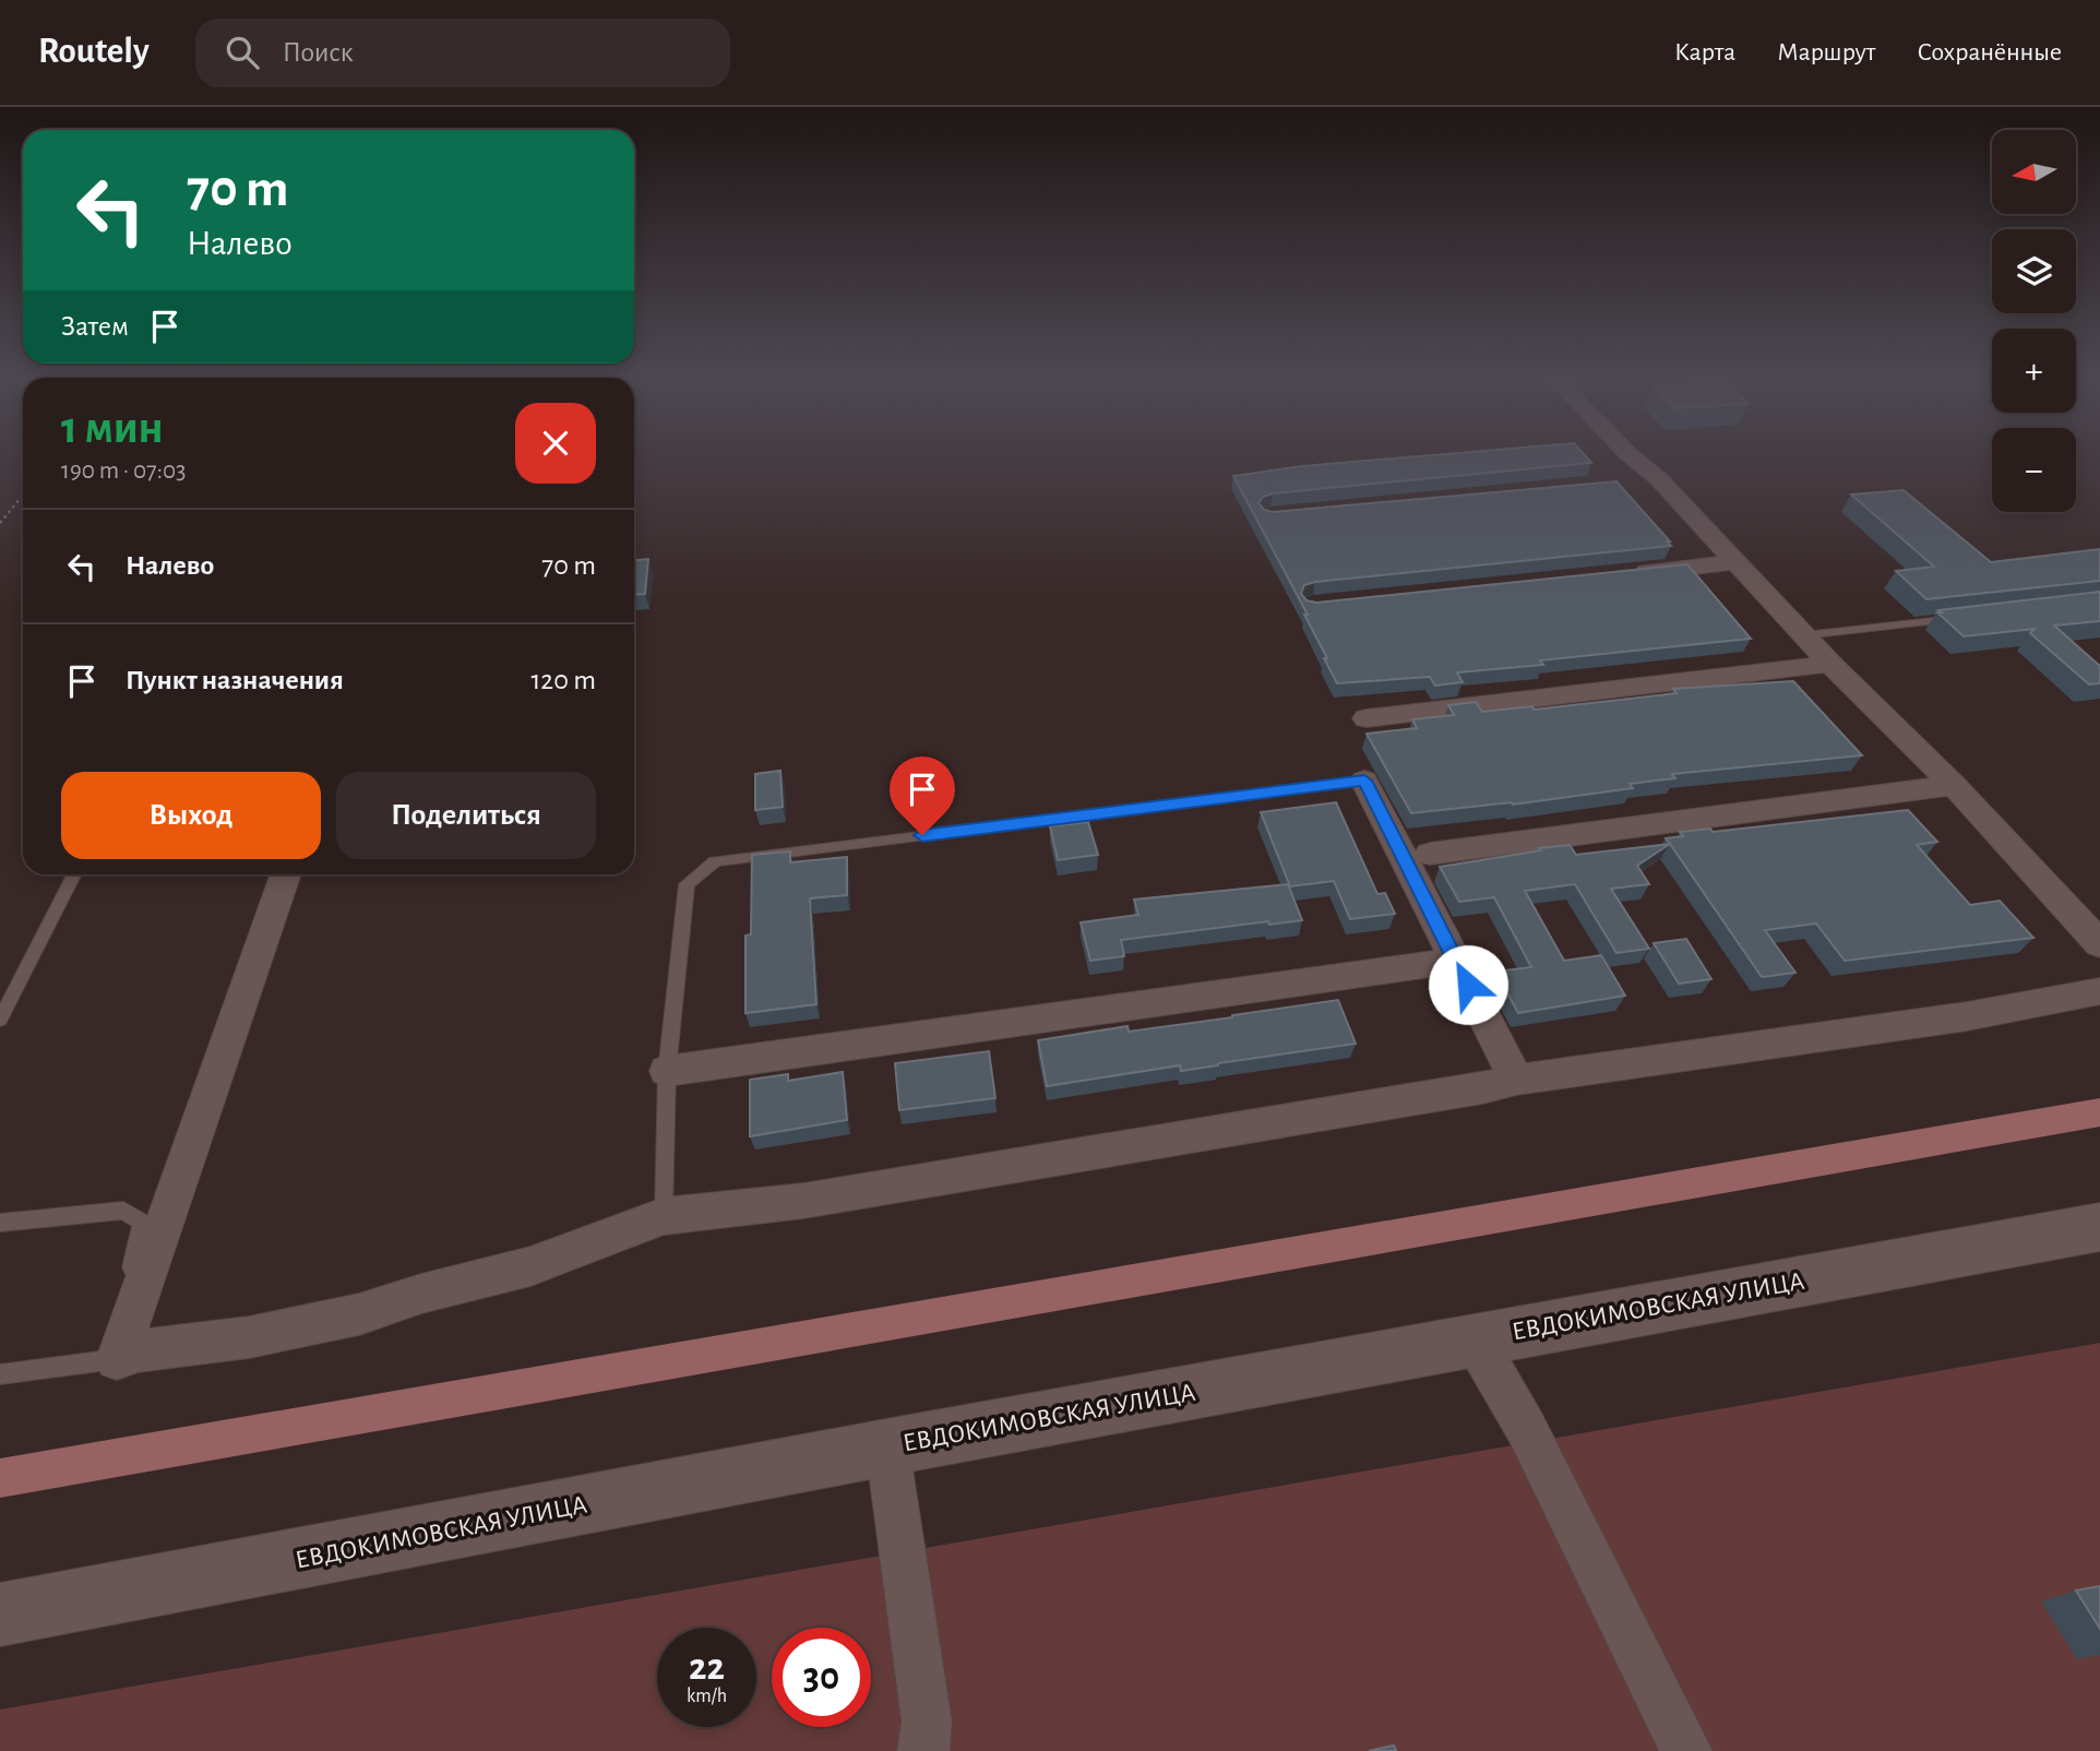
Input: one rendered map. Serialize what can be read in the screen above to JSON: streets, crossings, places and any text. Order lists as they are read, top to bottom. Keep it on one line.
{"streets":{"main road":["ЕВДОКИМОВСКАЯ УЛИЦА"]},"north":"left","page":{"header":"Routely","search":"Поиск","nav":["Карта","Маршрут","Сохранённые"],"map_buttons":["+","−"],"turn":["70 m","Налево"],"then":"Затем","heading":["1 мин","190 m · 07:03"],"list":[{"name":"Налево","value":"70 m"},{"name":"Пункт назначения","value":"120 m"}],"buttons":["Выход","Поделиться"],"speed":"22 km/h","limit":"30"}}
